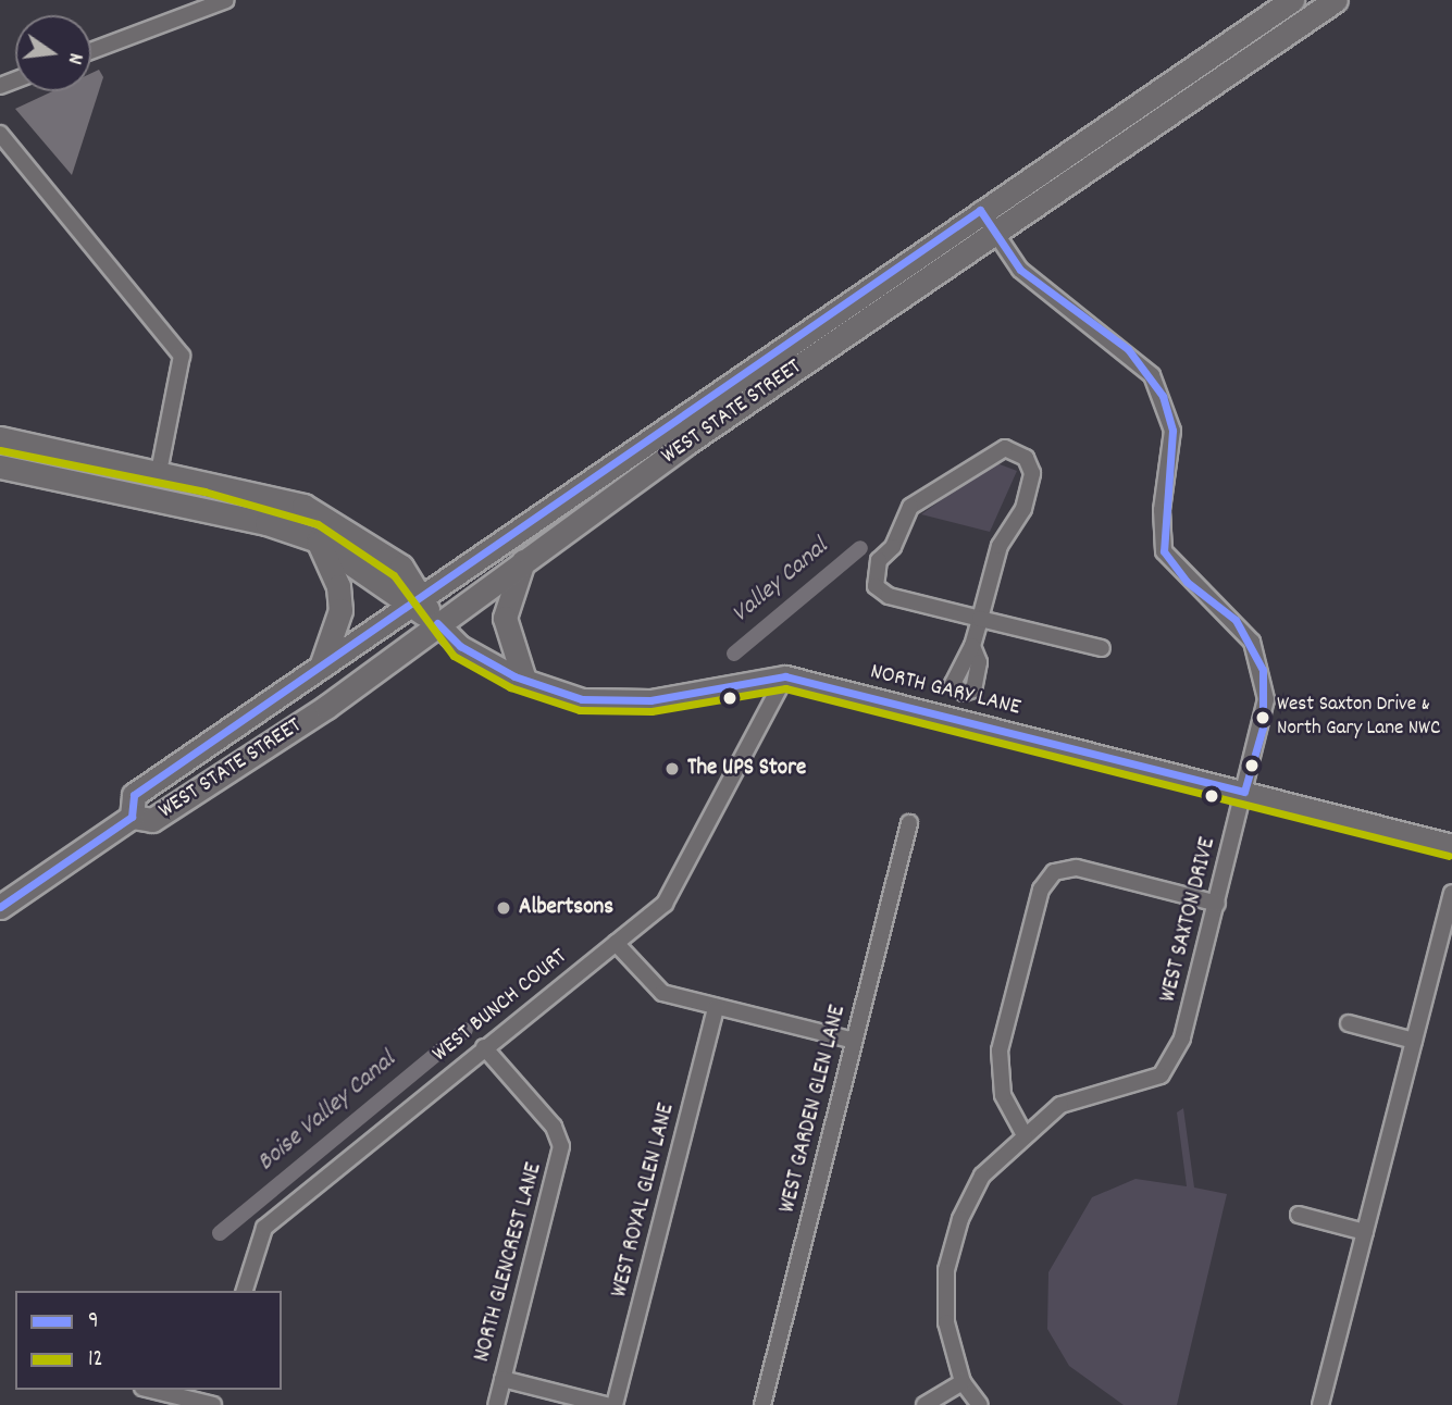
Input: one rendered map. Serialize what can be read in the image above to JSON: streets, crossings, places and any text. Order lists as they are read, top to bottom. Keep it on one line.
{"streets":{"main road":["WEST STATE STREET"],"street":["NORTH GARY LANE","WEST SAXTON DRIVE","WEST BUNCH COURT","WEST GARDEN GLEN LANE","WEST ROYAL GLEN LANE","NORTH GLENCREST LANE"]},"crossings":[["WEST STATE STREET","NORTH GARY LANE"],["WEST STATE STREET","WEST SAXTON DRIVE"],["NORTH GARY LANE","WEST SAXTON DRIVE"],["NORTH GARY LANE","WEST BUNCH COURT"],["WEST BUNCH COURT","NORTH GLENCREST LANE"]],"water":["Valley Canal","Boise Valley Canal"],"places":["West Saxton Drive & North Gary Lane NWC","The UPS Store","Albertsons"],"lines":["transit line 9","transit line 12"],"legend":["9","12"],"north":"right"}
